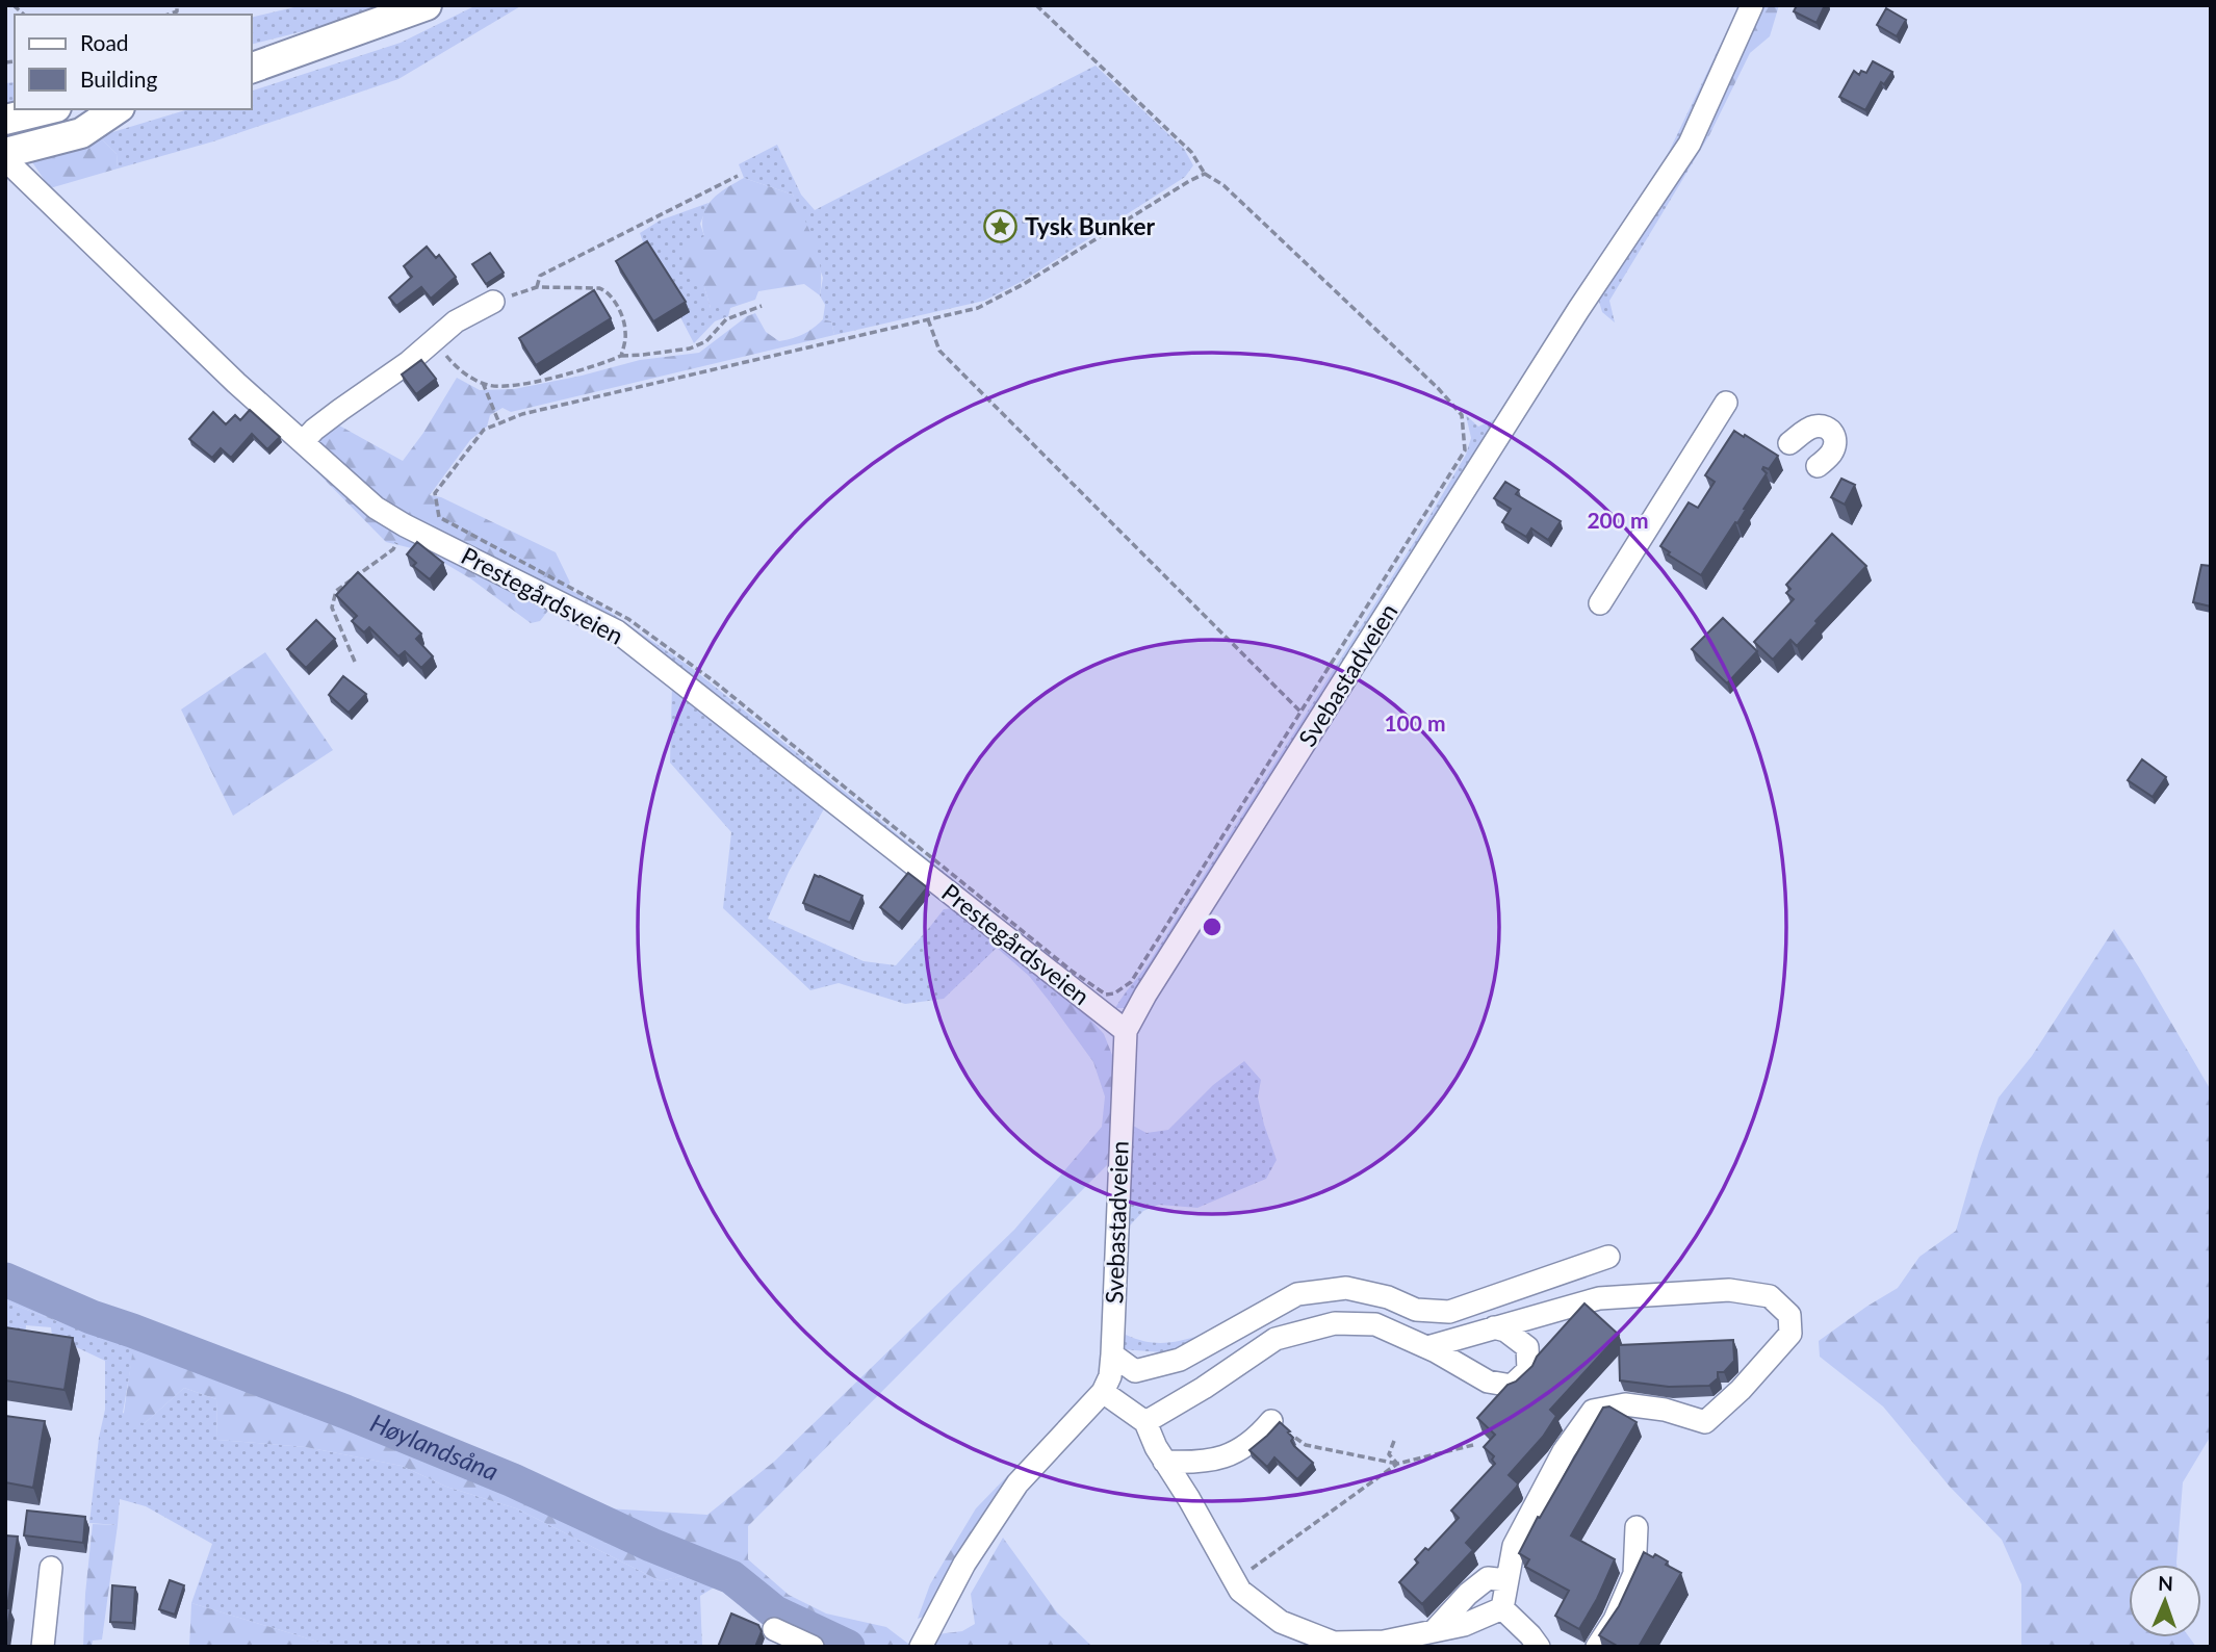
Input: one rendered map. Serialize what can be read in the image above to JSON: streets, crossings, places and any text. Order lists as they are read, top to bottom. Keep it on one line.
{"streets":{"street":["Prestegårdsveien","Svebastadveien"]},"crossings":[["Prestegårdsveien","Svebastadveien"]],"water":["Høylandsåna"],"places":{"place":["Tysk Bunker"]},"legend":["Road","Building"],"north":"top","rings":["200 m","100 m"]}
